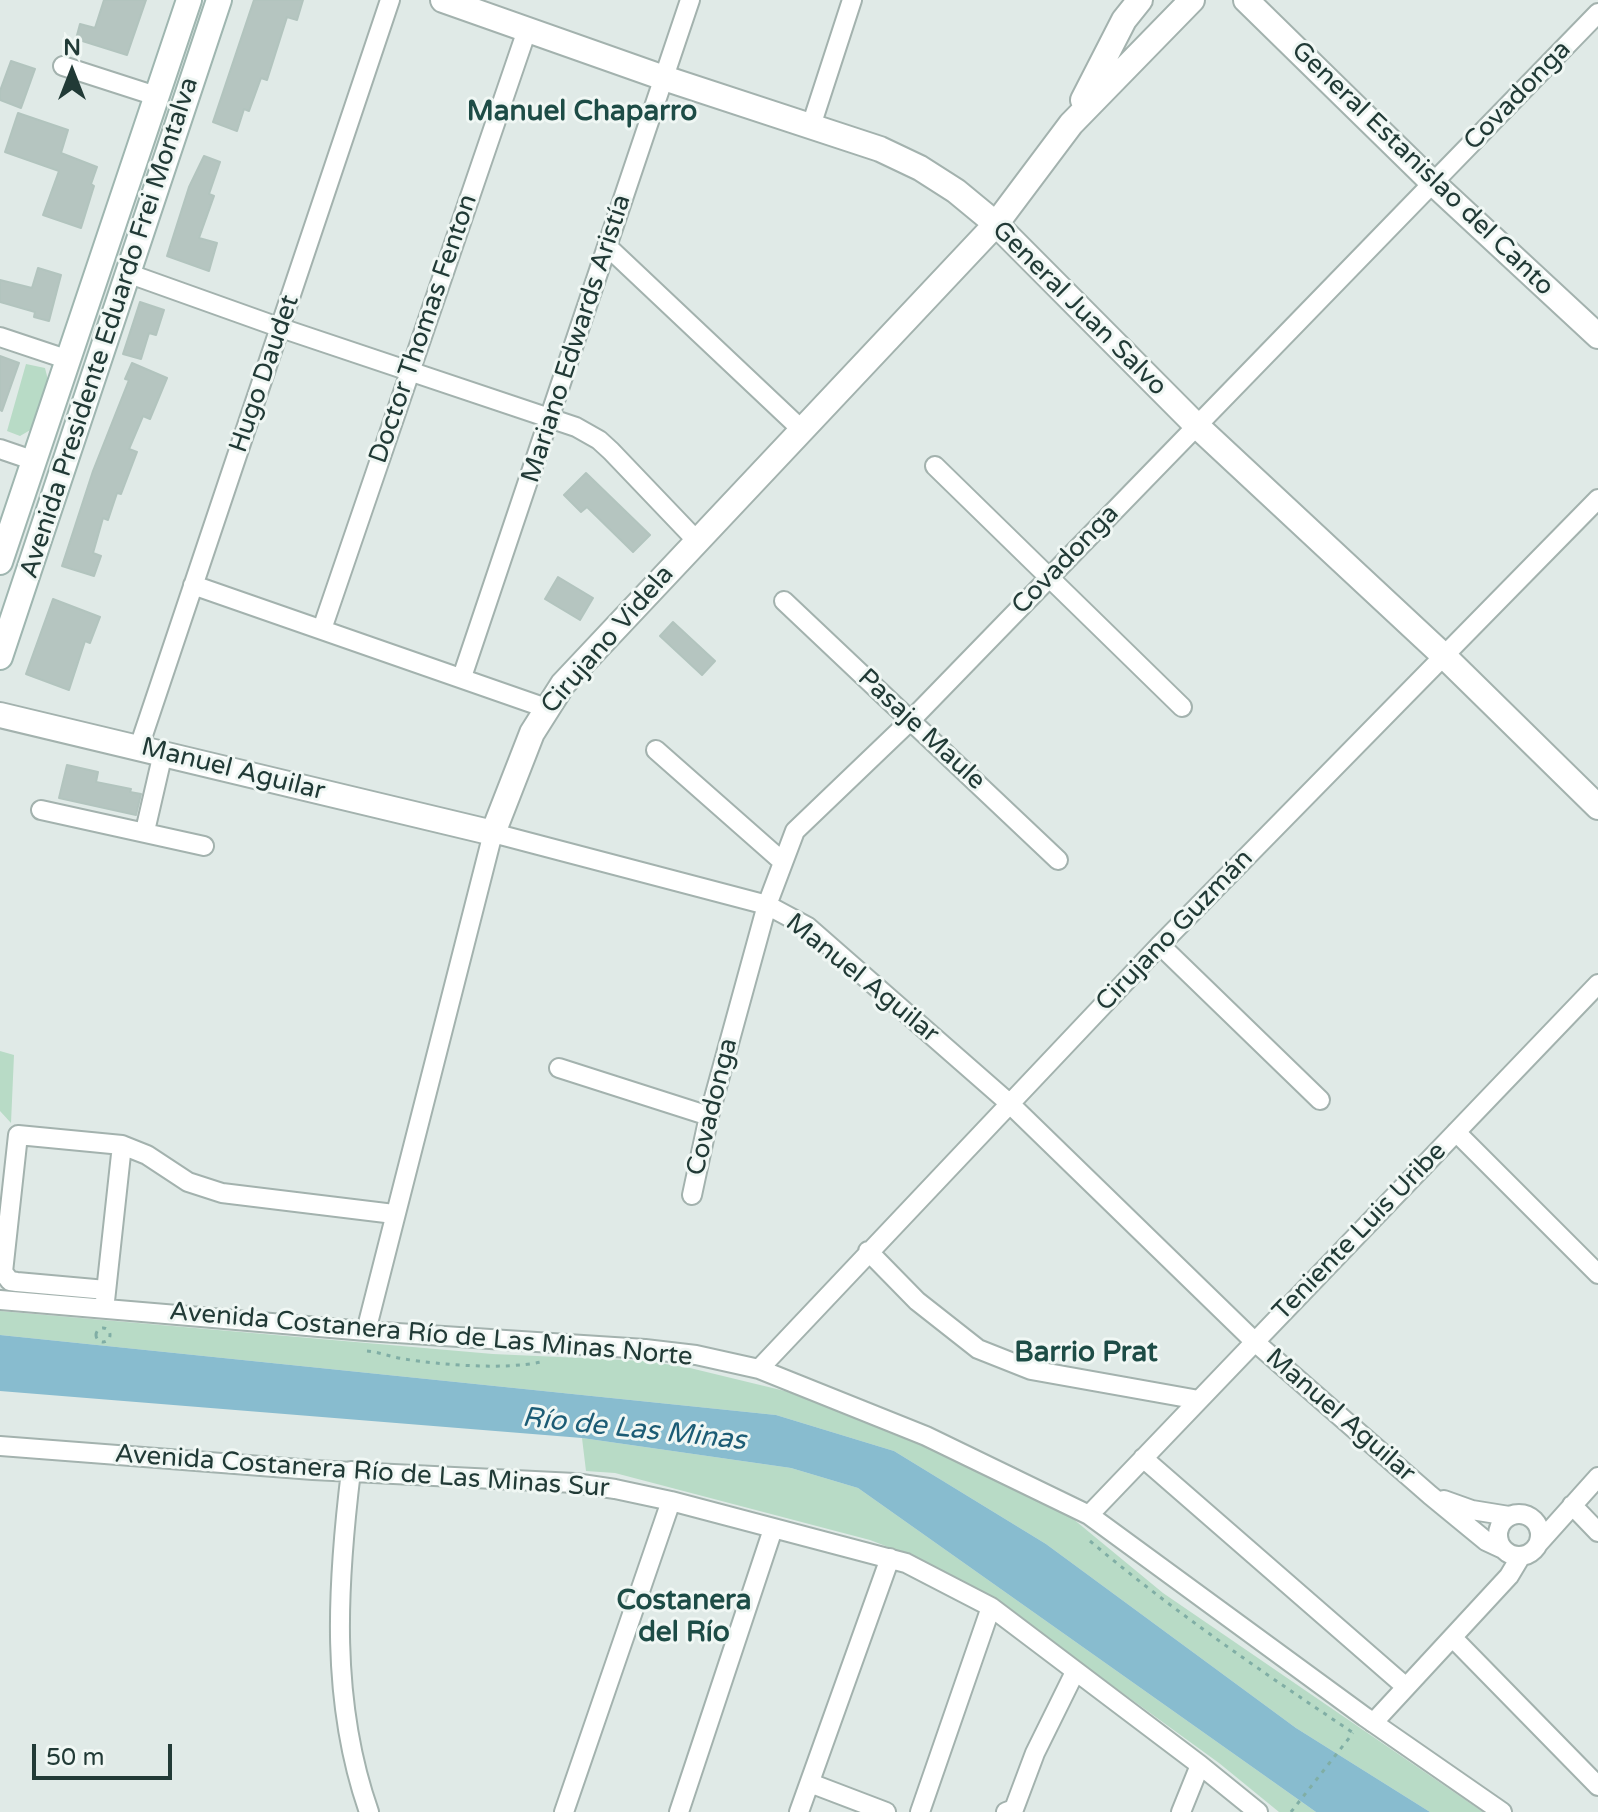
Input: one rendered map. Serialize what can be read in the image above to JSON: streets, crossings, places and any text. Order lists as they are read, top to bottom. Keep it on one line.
{"streets":{"street":["Covadonga","General Estanislao del Canto","General Juan Salvo","Avenida Presidente Eduardo Frei Montalva","Doctor Thomas Fenton","Mariano Edwards Aristía","Hugo Daudet","Cirujano Videla","Pasaje Maule","Manuel Aguilar","Cirujano Guzmán","Teniente Luis Uribe","Avenida Costanera Río de Las Minas Norte","Avenida Costanera Río de Las Minas Sur"]},"crossings":[["Covadonga","General Estanislao del Canto"],["Covadonga","General Juan Salvo"],["Covadonga","Pasaje Maule"],["Covadonga","Manuel Aguilar"],["General Juan Salvo","Doctor Thomas Fenton"],["General Juan Salvo","Mariano Edwards Aristía"],["General Juan Salvo","Cirujano Videla"],["General Juan Salvo","Cirujano Guzmán"],["Hugo Daudet","Manuel Aguilar"],["Cirujano Videla","Manuel Aguilar"],["Cirujano Videla","Avenida Costanera Río de Las Minas Norte"],["Manuel Aguilar","Cirujano Guzmán"],["Manuel Aguilar","Teniente Luis Uribe"],["Cirujano Guzmán","Avenida Costanera Río de Las Minas Norte"],["Teniente Luis Uribe","Avenida Costanera Río de Las Minas Norte"]],"districts":["Manuel Chaparro","Barrio Prat","Costanera del Río"],"water":["Río de Las Minas"],"scale_bar":"50 m","north":"top"}
